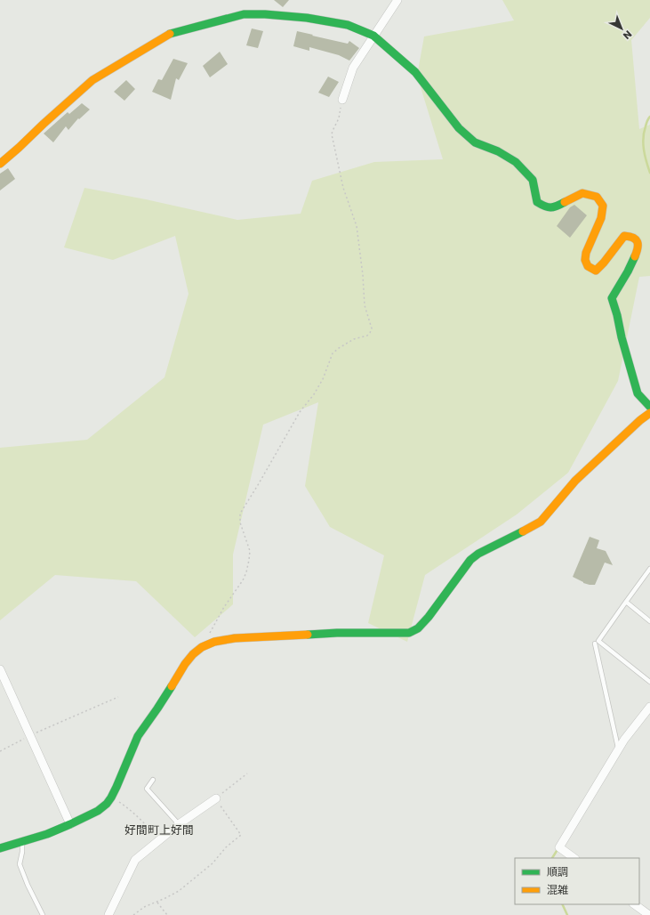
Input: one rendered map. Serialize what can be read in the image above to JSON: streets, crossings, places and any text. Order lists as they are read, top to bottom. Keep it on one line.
{"districts":["好間町上好間"],"legend":["順調","混雑"],"north":"bottom right"}
